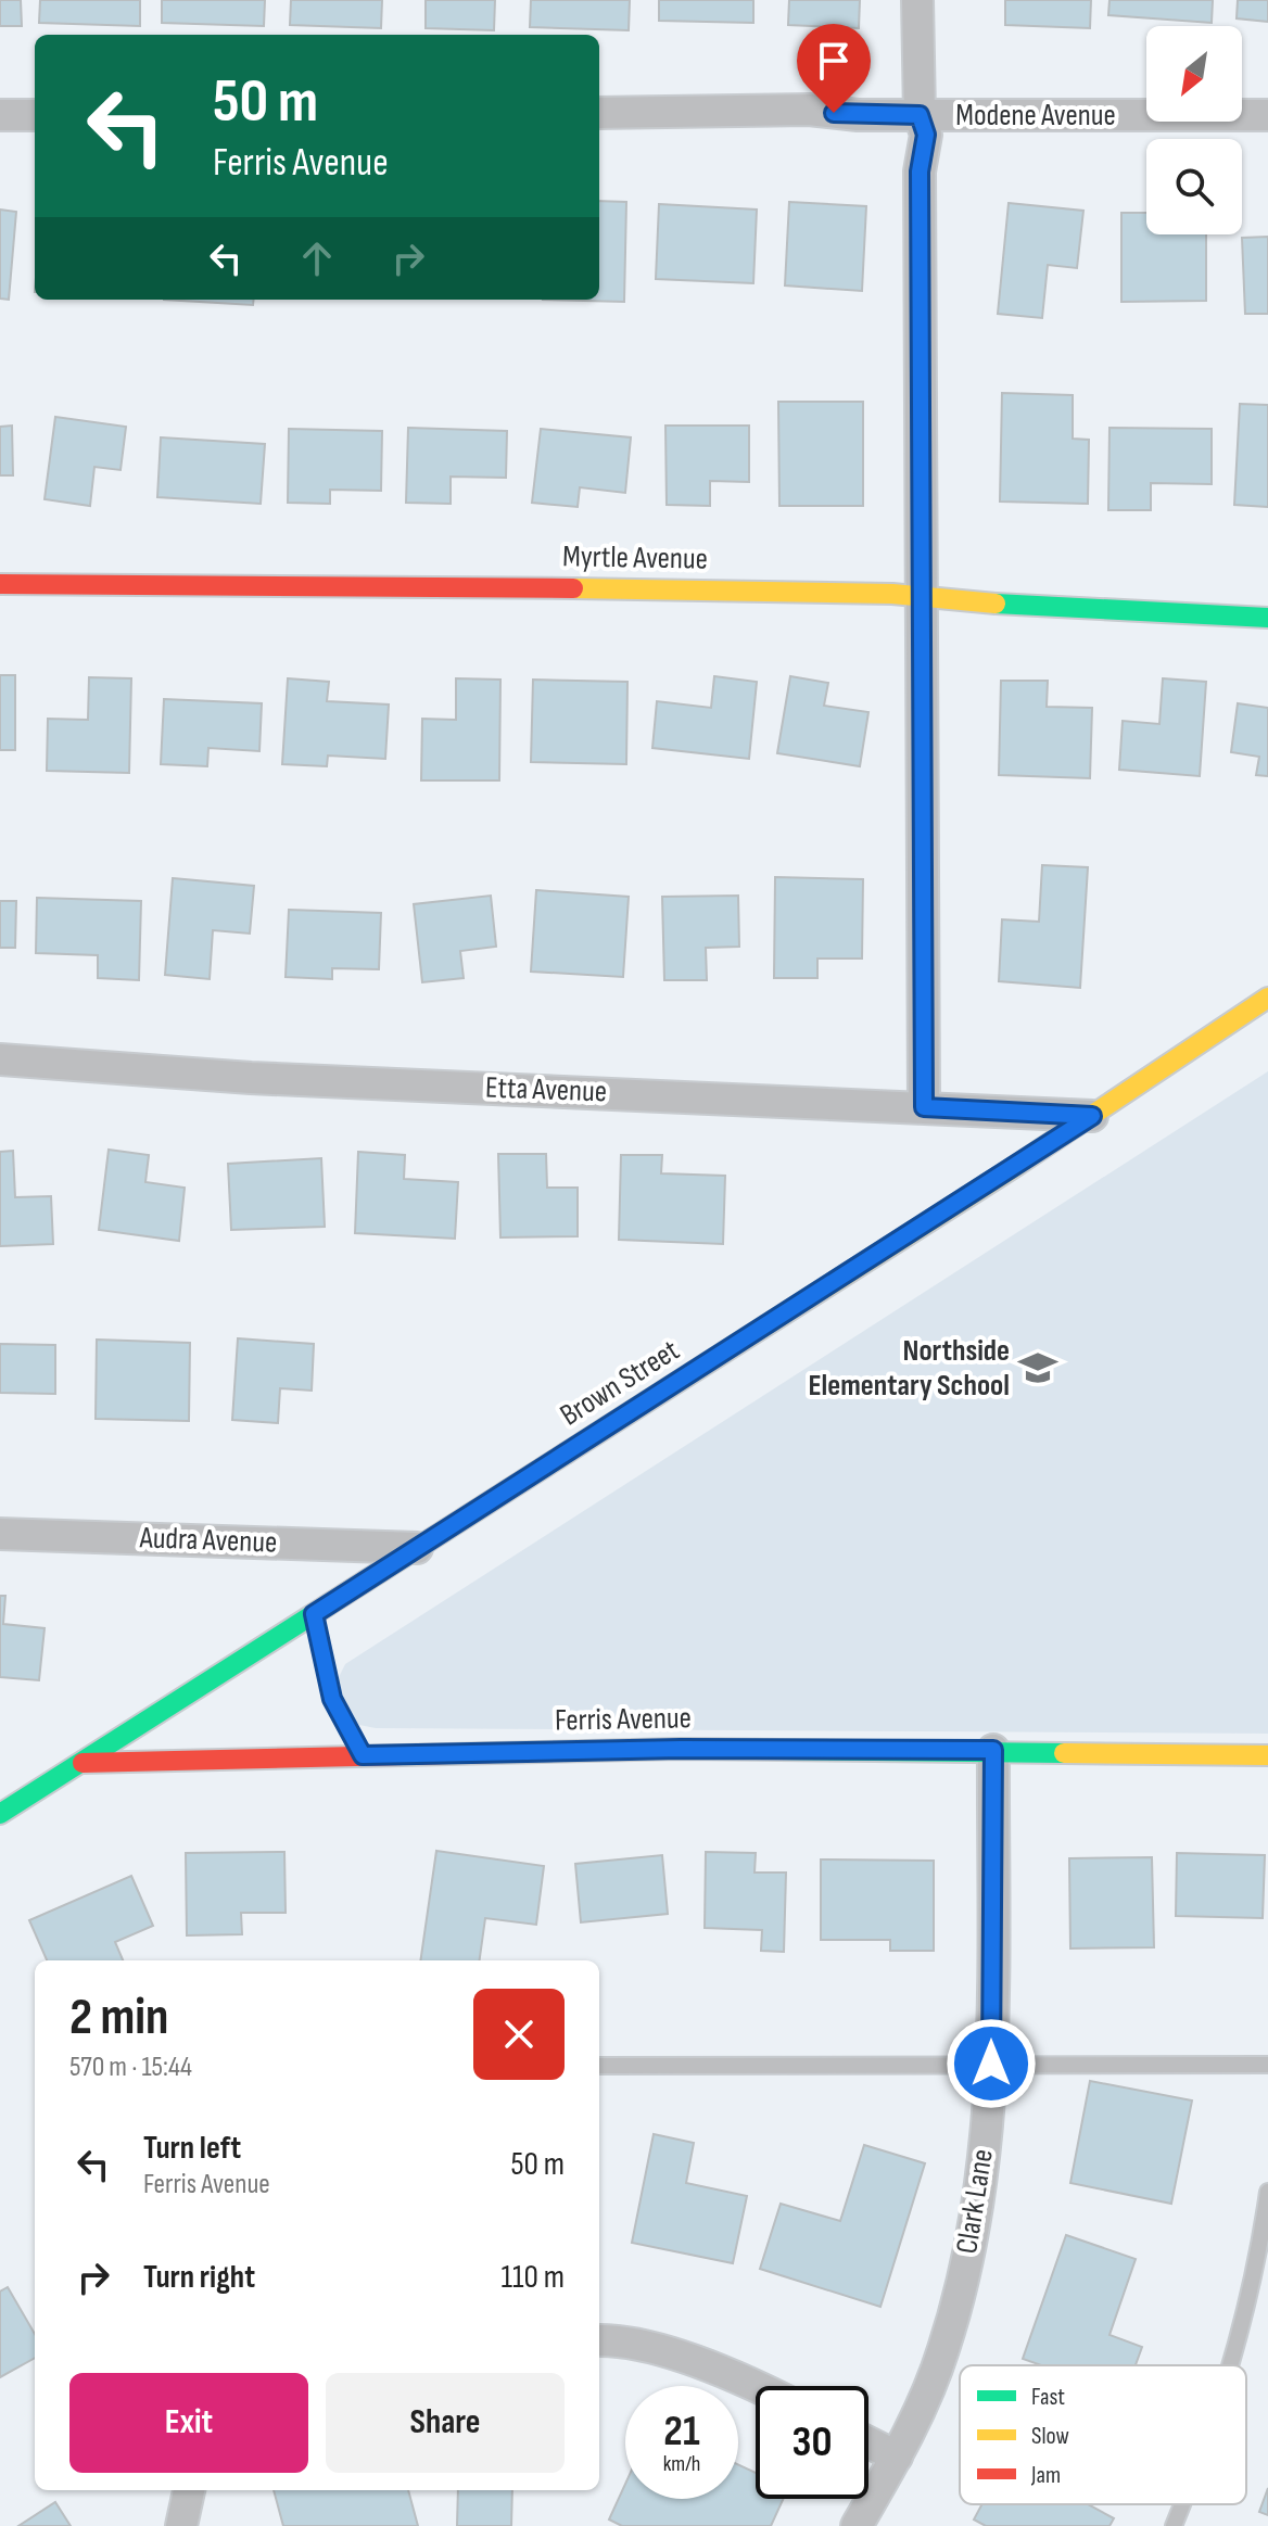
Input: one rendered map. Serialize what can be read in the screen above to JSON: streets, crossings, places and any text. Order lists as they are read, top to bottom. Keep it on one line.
{"streets":{"street":["Modene Avenue","Myrtle Avenue","Etta Avenue","Brown Street","Audra Avenue","Ferris Avenue","Clark Lane"]},"crossings":[["Etta Avenue","Brown Street"],["Brown Street","Audra Avenue"],["Brown Street","Ferris Avenue"],["Ferris Avenue","Clark Lane"]],"places":{"school or university":["Northside Elementary School"]},"legend":["Fast","Slow","Jam"],"north":"bottom left","page":{"turn":["50 m","Ferris Avenue"],"heading":["2 min","570 m · 15:44"],"list":[{"name":"Turn left","note":"Ferris Avenue","value":"50 m"},{"name":"Turn right","value":"110 m"}],"buttons":["Exit","Share"],"speed":"21 km/h","limit":"30"}}
